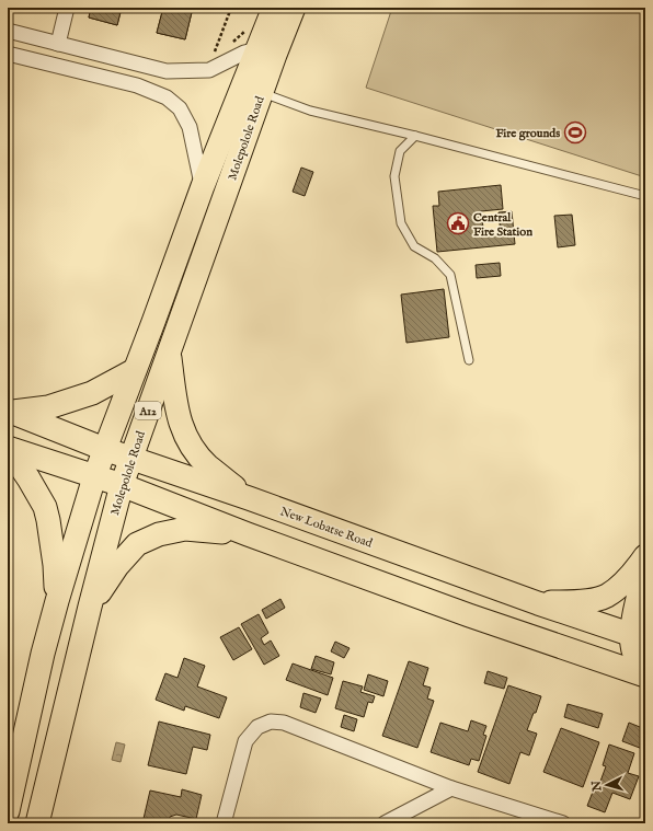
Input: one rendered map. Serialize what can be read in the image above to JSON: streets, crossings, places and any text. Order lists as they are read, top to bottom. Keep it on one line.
{"streets":{"main road":["Molepolole Road","A12","New Lobatse Road"]},"crossings":[["Molepolole Road","New Lobatse Road"]],"places":{"sports":["Fire grounds"],"public building":["Central Fire Station"]},"north":"left"}
